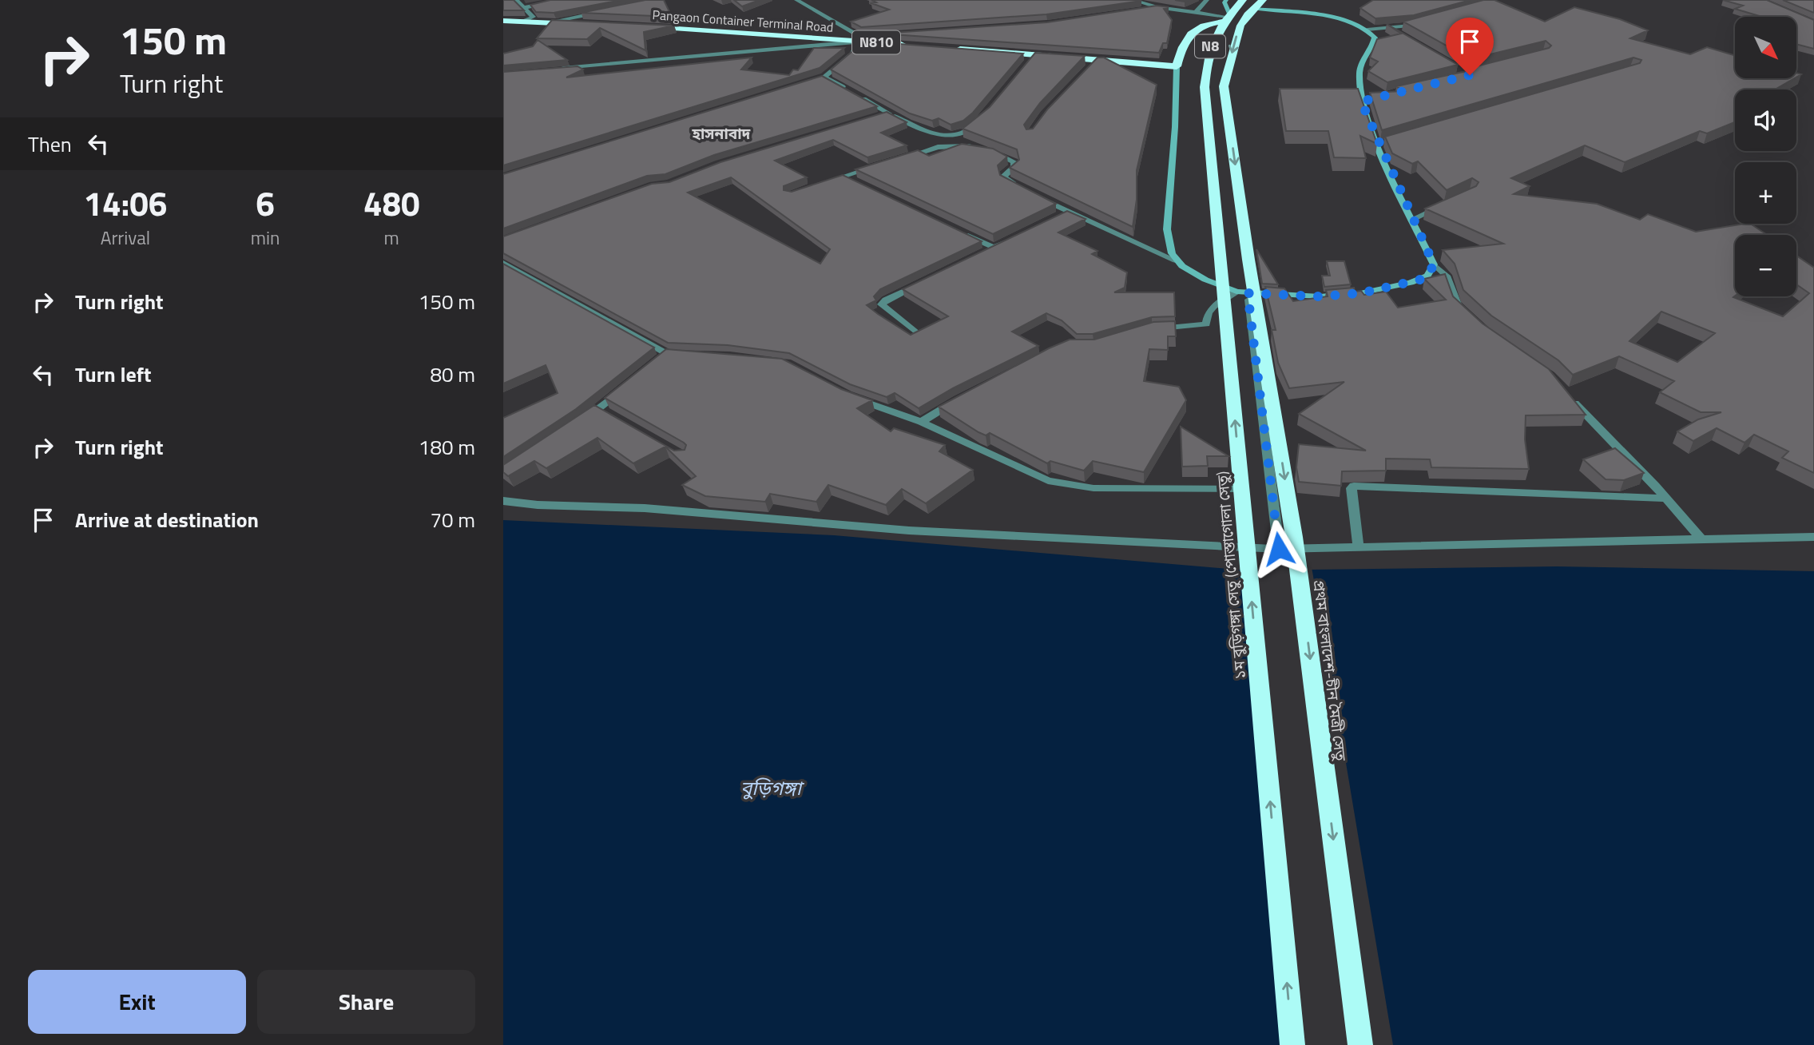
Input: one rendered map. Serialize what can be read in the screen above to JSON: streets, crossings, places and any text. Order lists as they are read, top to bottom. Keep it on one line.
{"streets":{"highway":["Pangaon Container Terminal Road","N810","N8","১ম বুড়িগঙ্গা সেতু (পোস্তাগোলা সেতু)","প্রথম বাংলাদেশ-চীন মৈত্রী সেতু"]},"crossings":[["N8","১ম বুড়িগঙ্গা সেতু (পোস্তাগোলা সেতু)"],["N8","প্রথম বাংলাদেশ-চীন মৈত্রী সেতু"]],"one_way":["১ম বুড়িগঙ্গা সেতু (পোস্তাগোলা সেতু)","প্রথম বাংলাদেশ-চীন মৈত্রী সেতু"],"districts":["হাসনাবাদ"],"water":["বুড়িগঙ্গা"],"north":"bottom right","page":{"turn":["150 m","Turn right"],"map_buttons":["+","−"],"then":"Then","eta":["14:06","Arrival","6","min","480","m"],"list":[{"name":"Turn right","value":"150 m"},{"name":"Turn left","value":"80 m"},{"name":"Turn right","value":"180 m"},{"name":"Arrive at destination","value":"70 m"}],"buttons":["Exit","Share"]}}
